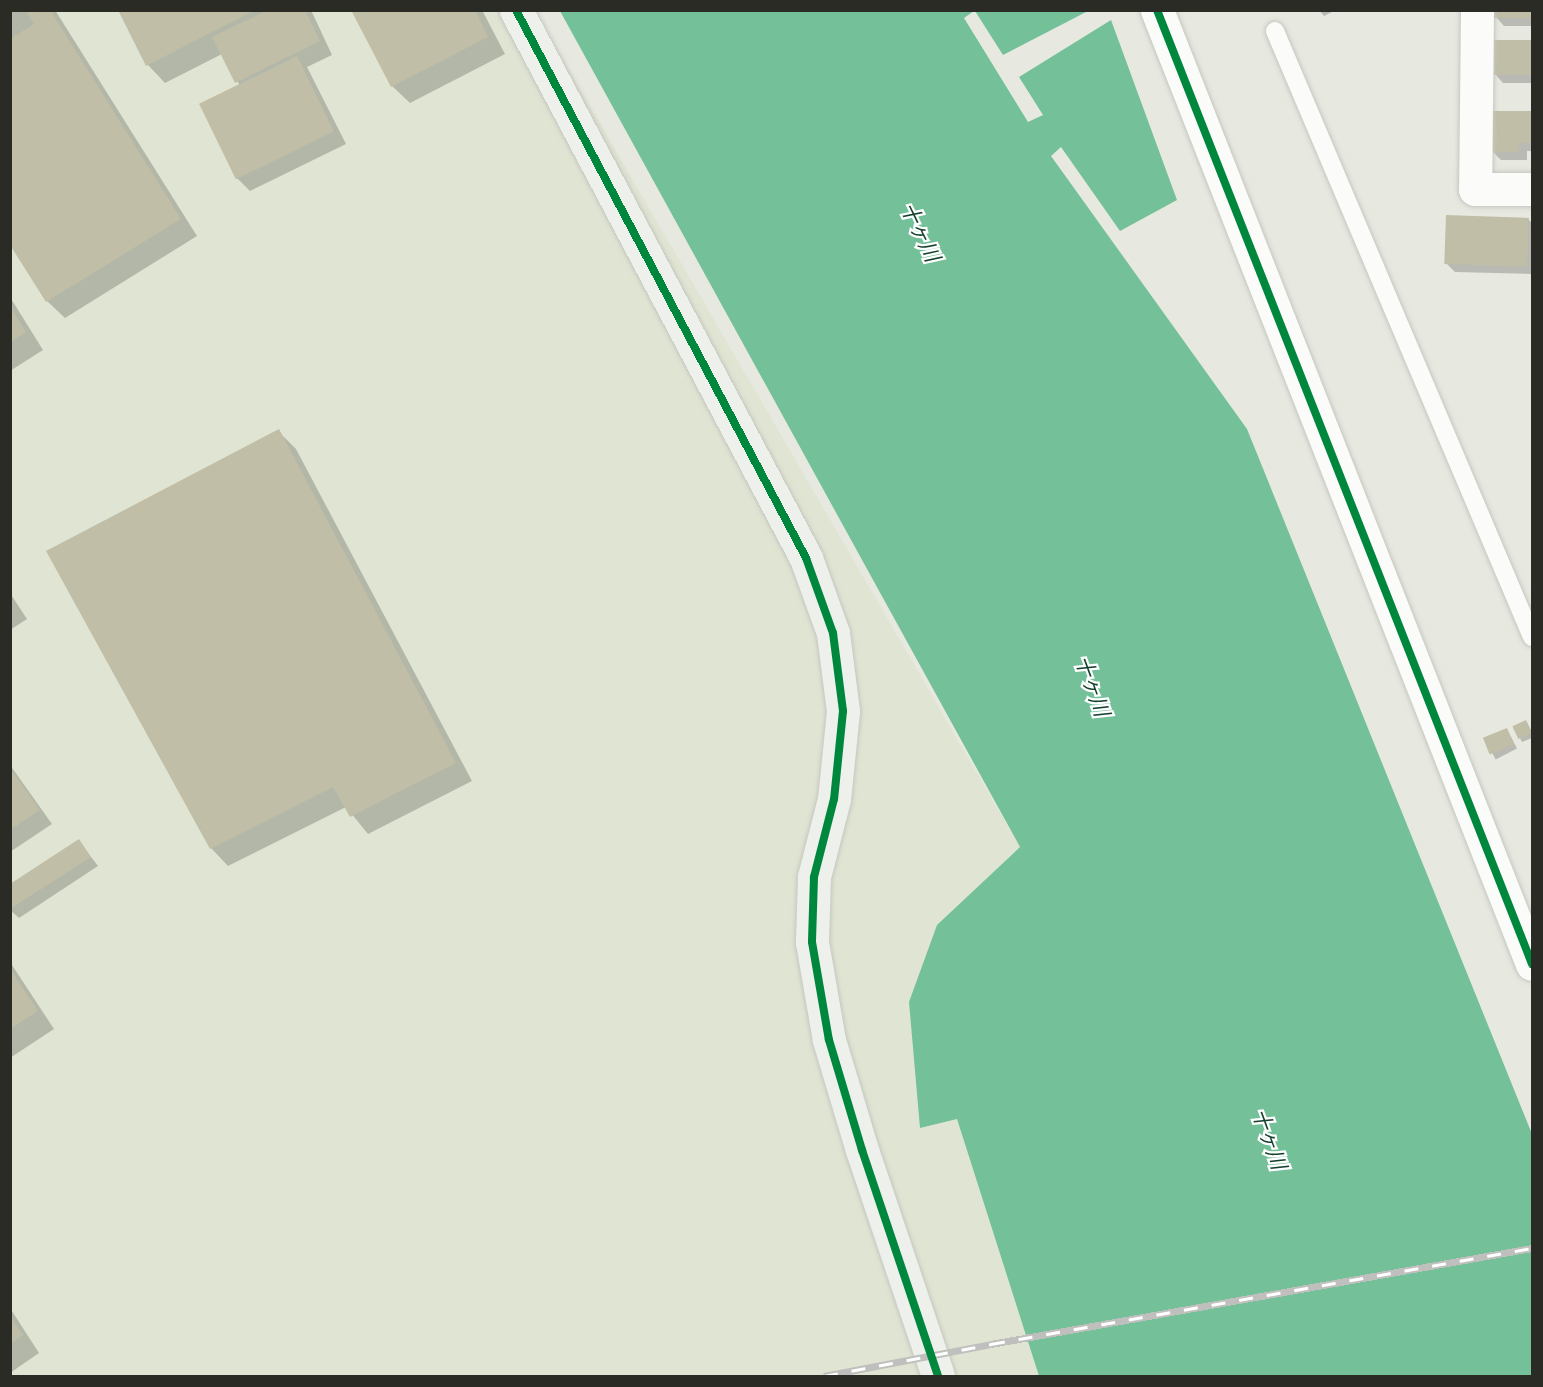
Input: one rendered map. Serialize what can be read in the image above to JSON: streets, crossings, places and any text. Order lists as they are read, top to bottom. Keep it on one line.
{"water":["十ヶ川"]}
